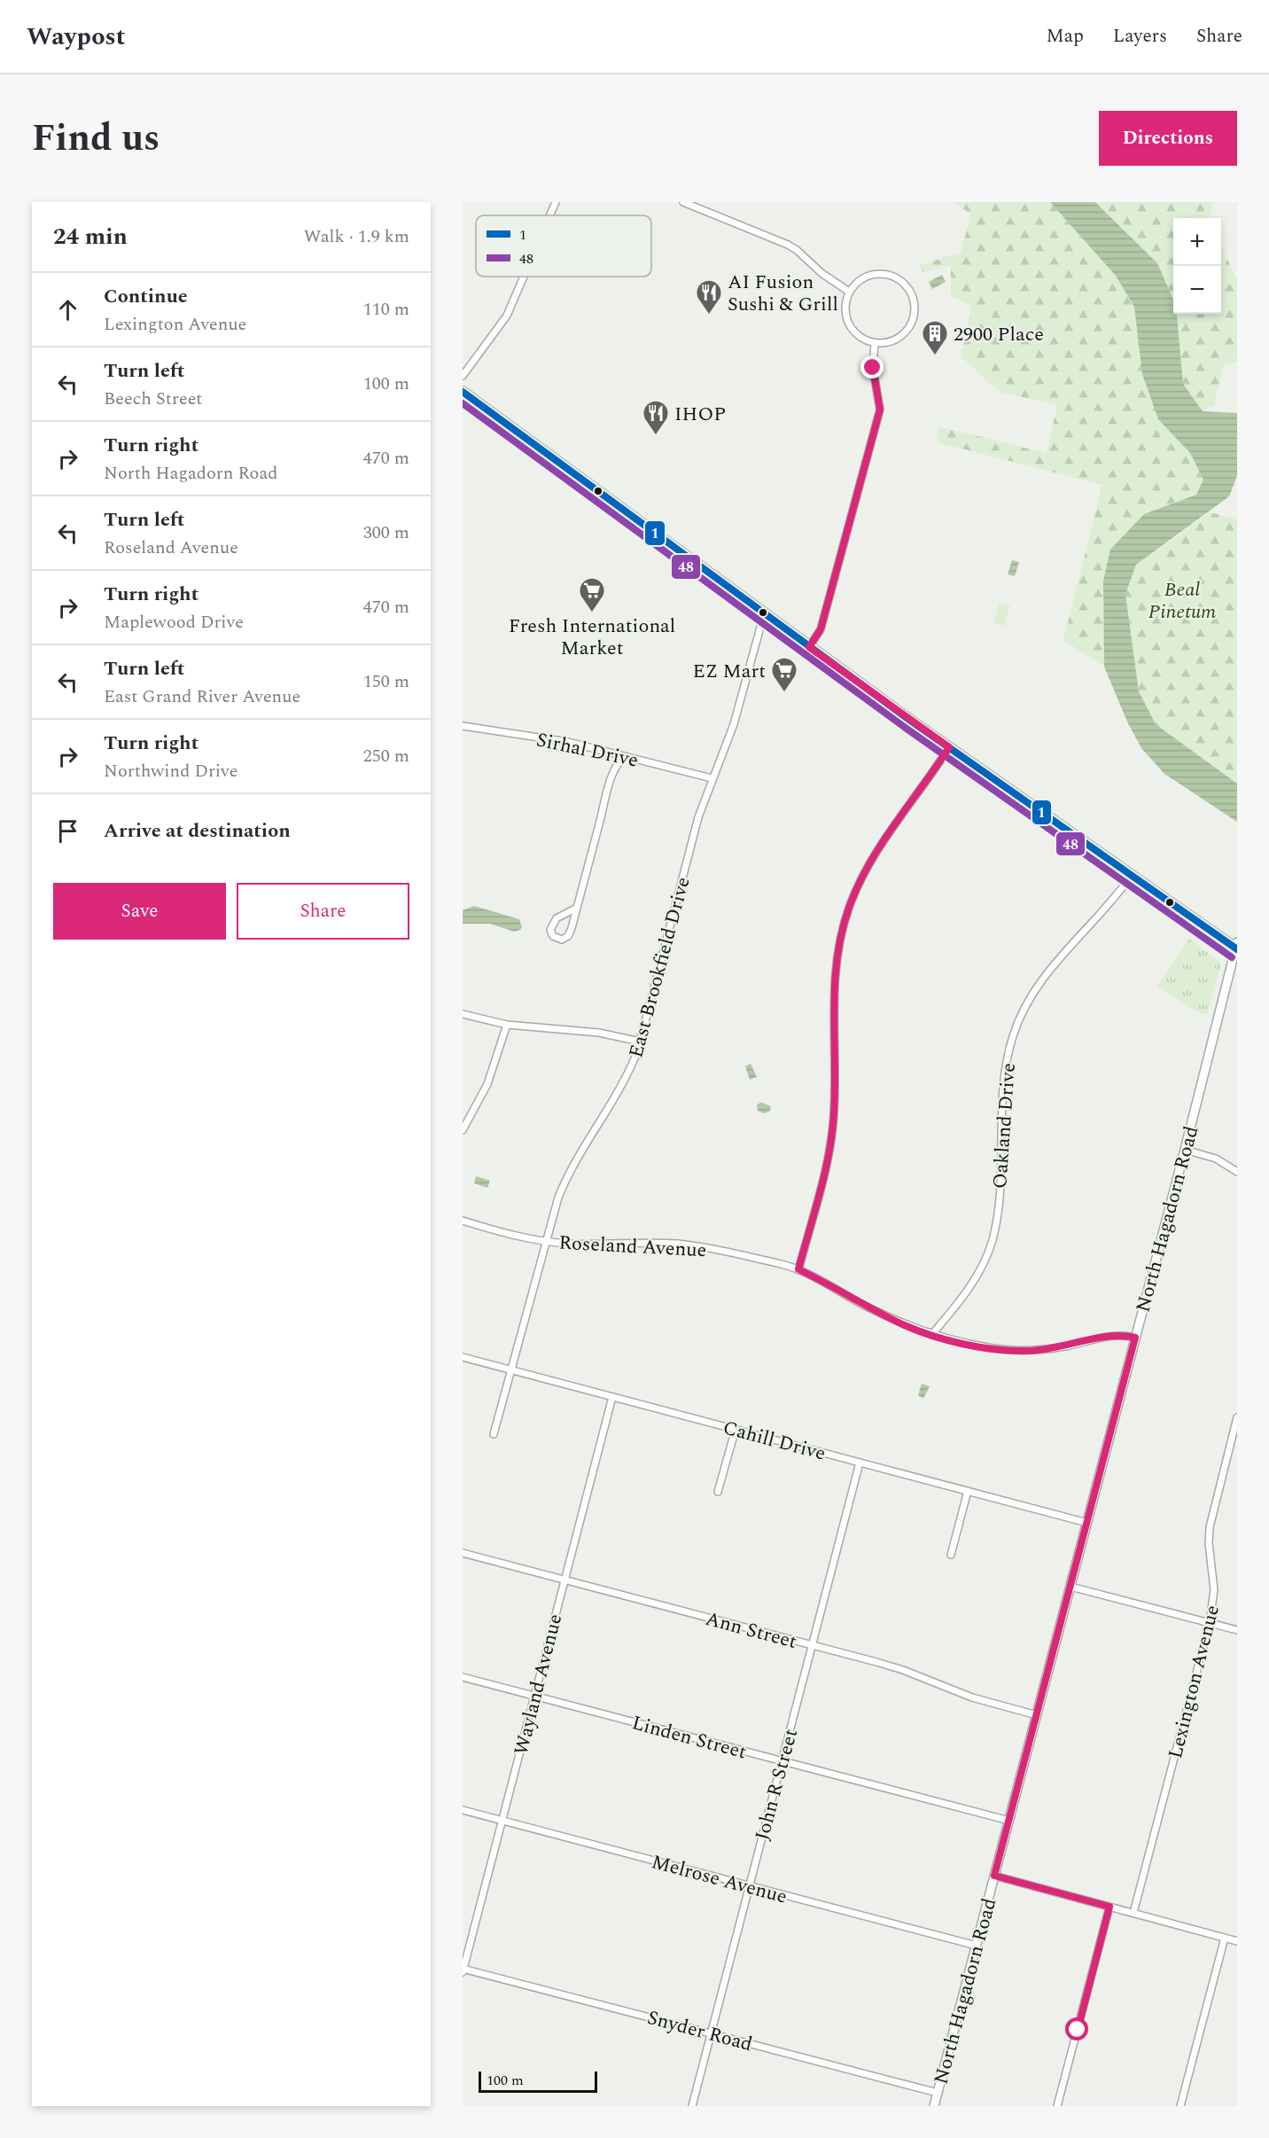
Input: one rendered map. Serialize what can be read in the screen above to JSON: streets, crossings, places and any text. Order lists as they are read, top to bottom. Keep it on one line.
{"streets":{"street":["Sirhal Drive","East Brookfield Drive","Oakland Drive","North Hagadorn Road","Roseland Avenue","Cahill Drive","Ann Street","Lexington Avenue","Wayland Avenue","Linden Street","John R Street","Melrose Avenue","Snyder Road"]},"crossings":[["Sirhal Drive","East Brookfield Drive"],["East Brookfield Drive","Roseland Avenue"],["East Brookfield Drive","Cahill Drive"],["Oakland Drive","Roseland Avenue"],["North Hagadorn Road","Roseland Avenue"],["North Hagadorn Road","Cahill Drive"],["North Hagadorn Road","Ann Street"],["North Hagadorn Road","Linden Street"],["North Hagadorn Road","Melrose Avenue"],["North Hagadorn Road","Snyder Road"],["Cahill Drive","Wayland Avenue"],["Cahill Drive","John R Street"],["Ann Street","Wayland Avenue"],["Ann Street","John R Street"],["Wayland Avenue","Linden Street"],["Wayland Avenue","Melrose Avenue"],["Wayland Avenue","Snyder Road"],["Linden Street","John R Street"],["John R Street","Melrose Avenue"],["John R Street","Snyder Road"]],"parks":["Beal Pinetum"],"places":{"restaurant":["AI Fusion Sushi & Grill","IHOP"],"building":["2900 Place"],"supermarket":["Fresh International Market","EZ Mart"]},"lines":["transit line 1","transit line 48"],"legend":["1","48"],"scale_bar":"100 m","page":{"header":"Waypost","nav":["Map","Layers","Share"],"title":"Find us","buttons":["Directions",["Save","Share"]],"heading":["24 min","Walk · 1.9 km"],"map_buttons":["+","−"],"list":[["Continue","Lexington Avenue","110 m"],["Turn left","Beech Street","100 m"],["Turn right","North Hagadorn Road","470 m"],["Turn left","Roseland Avenue","300 m"],["Turn right","Maplewood Drive","470 m"],["Turn left","East Grand River Avenue","150 m"],["Turn right","Northwind Drive","250 m"],"Arrive at destination"],"scale":"100 m"}}
